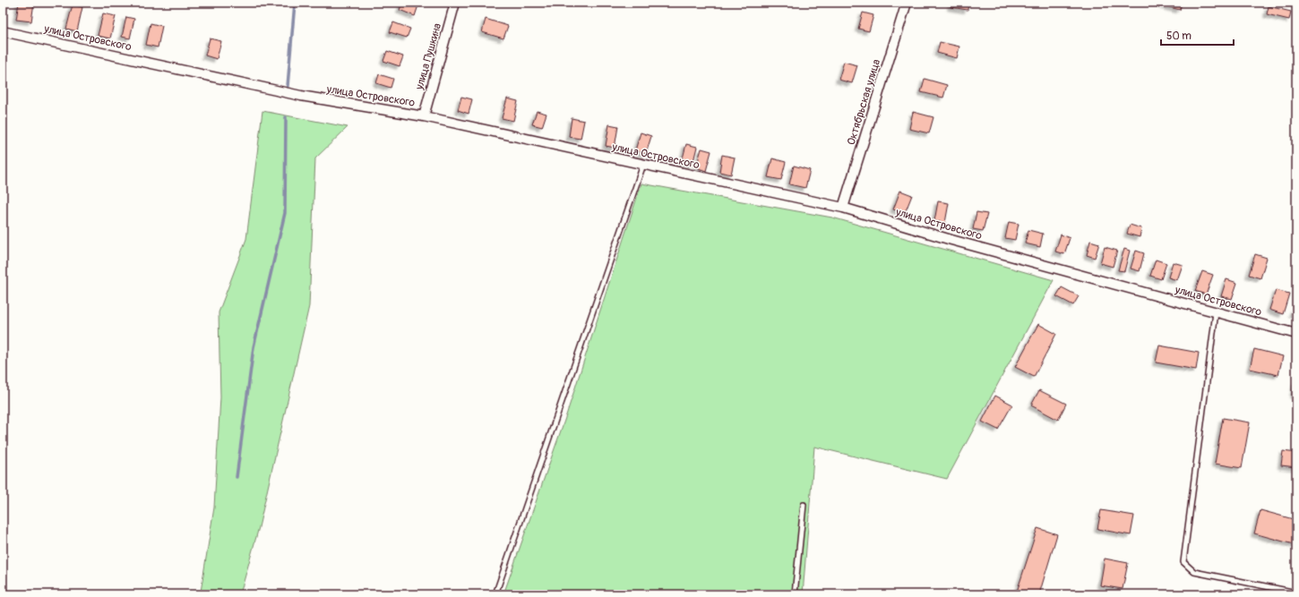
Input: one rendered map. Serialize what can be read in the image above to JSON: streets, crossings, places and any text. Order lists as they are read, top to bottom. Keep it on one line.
{"streets":{"street":["улица Островского","улица Пушкина","Октябрьская улица"]},"crossings":[["улица Островского","улица Пушкина"],["улица Островского","Октябрьская улица"]],"scale_bar":"50 m"}
